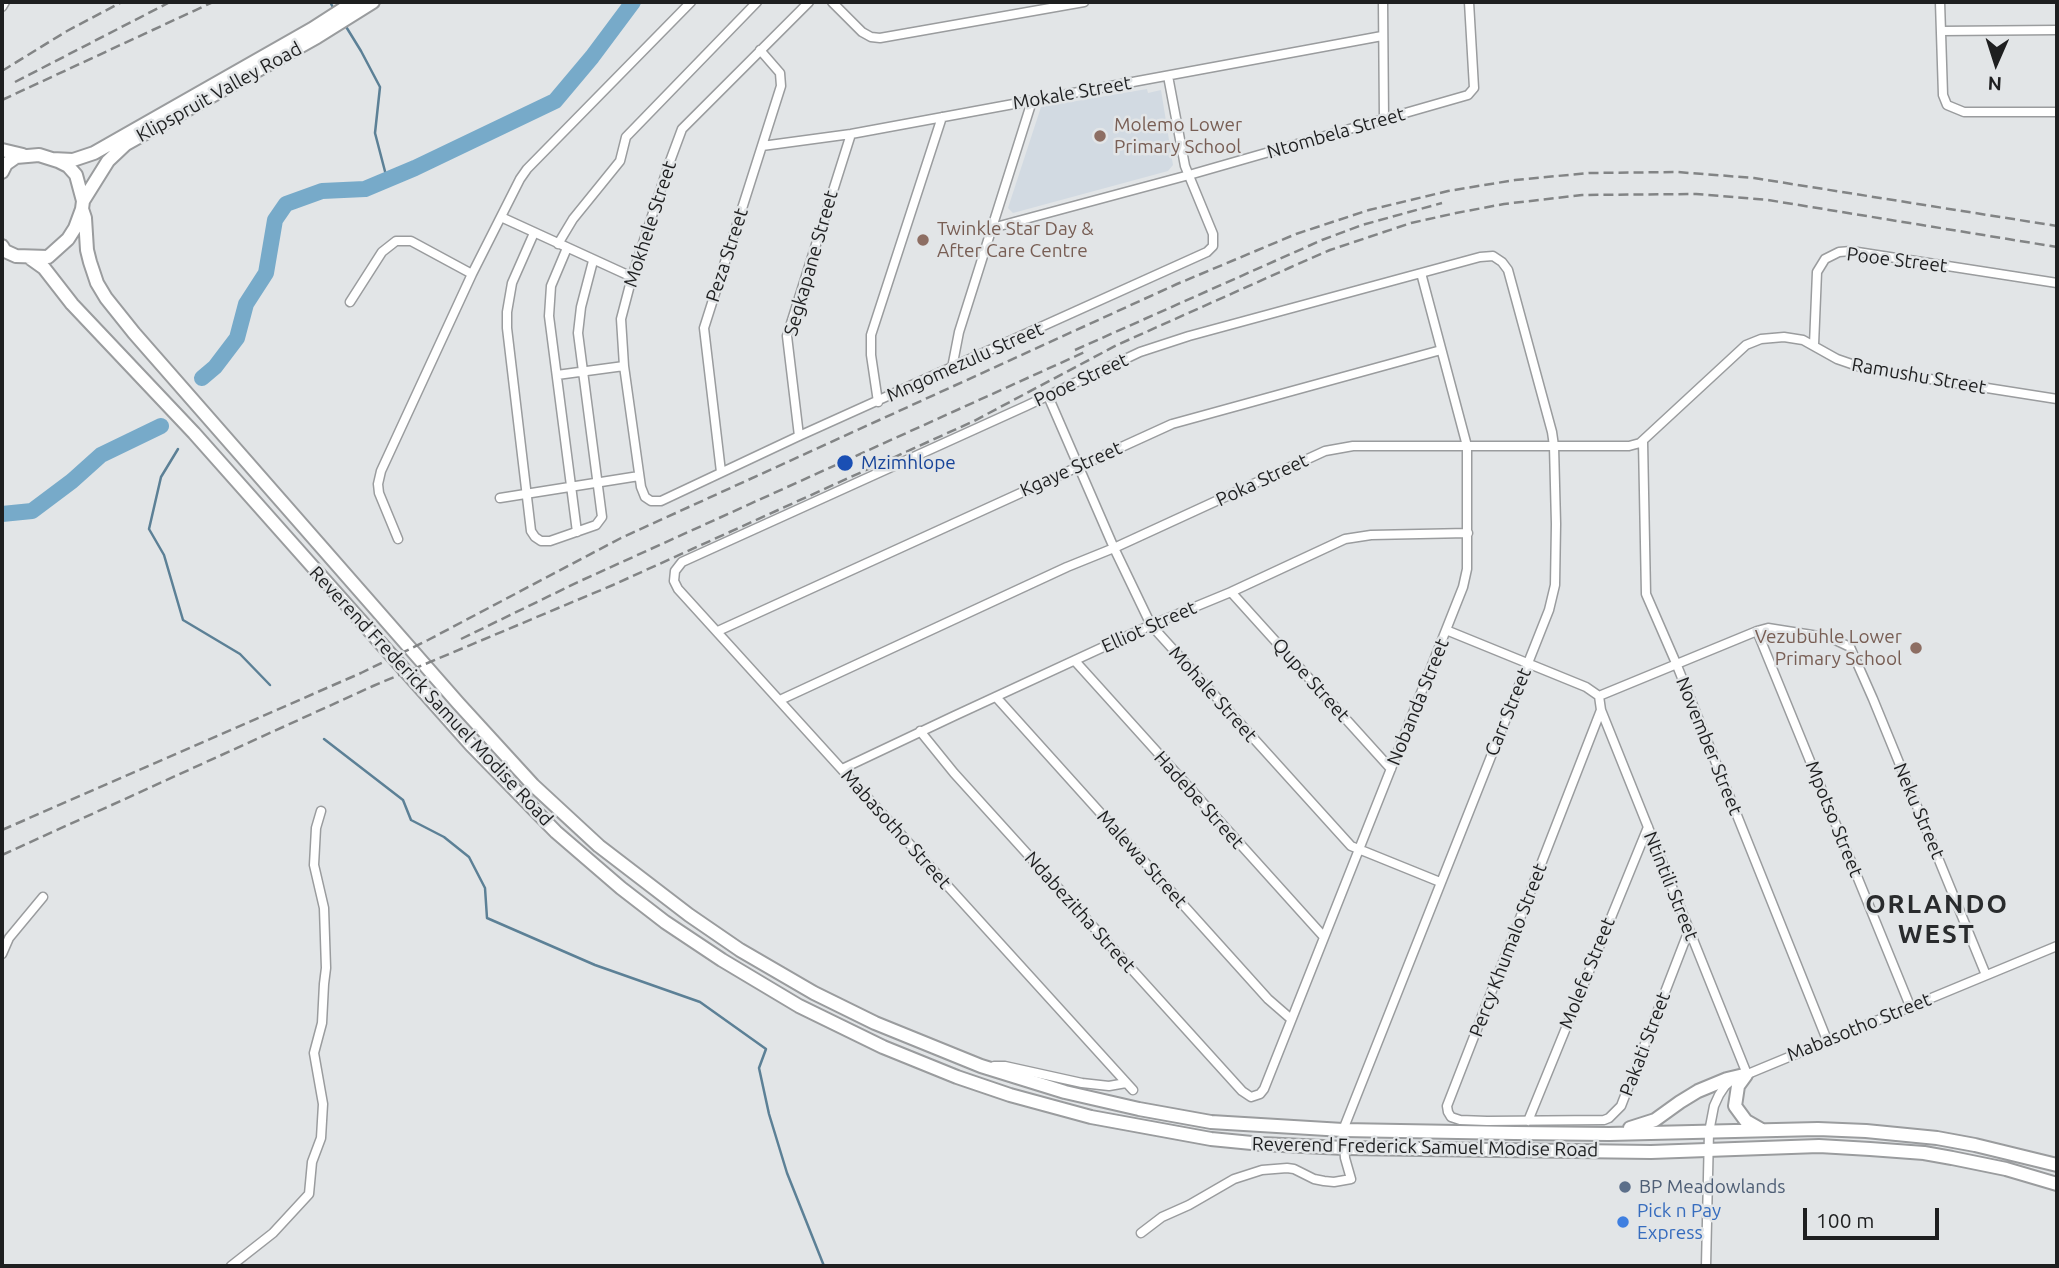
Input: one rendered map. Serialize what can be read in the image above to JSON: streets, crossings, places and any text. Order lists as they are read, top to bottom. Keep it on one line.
{"streets":{"main road":["Klipspruit Valley Road","Reverend Frederick Samuel Modise Road"],"street":["Mokale Street","Ntombela Street","Mokhele Street","Peza Street","Pooe Street","Segkapane Street","Mngomezulu Street","Ramushu Street","Kgaye Street","Poka Street","Elliot Street","Qupe Street","Mohale Street","Nobanda Street","Carr Street","November Street","Hadebe Street","Neku Street","Mpotso Street","Mabasotho Street","Malewa Street","Ntintili Street","Ndabezitha Street","Percy Khumalo Street","Molefe Street","Pakati Street"]},"crossings":[["Klipspruit Valley Road","Reverend Frederick Samuel Modise Road"],["Mokale Street","Peza Street"],["Mokale Street","Segkapane Street"],["Ntombela Street","Mngomezulu Street"],["Mokhele Street","Peza Street"],["Mokhele Street","Mngomezulu Street"],["Peza Street","Mngomezulu Street"],["Pooe Street","Ramushu Street"],["Pooe Street","Mohale Street"],["Pooe Street","Nobanda Street"],["Pooe Street","Carr Street"],["Pooe Street","Mabasotho Street"],["Segkapane Street","Mngomezulu Street"],["Ramushu Street","Poka Street"],["Ramushu Street","November Street"],["Kgaye Street","Mohale Street"],["Kgaye Street","Nobanda Street"],["Kgaye Street","Mabasotho Street"],["Poka Street","Mohale Street"],["Poka Street","Nobanda Street"],["Poka Street","Carr Street"],["Poka Street","November Street"],["Poka Street","Mabasotho Street"],["Elliot Street","Qupe Street"],["Elliot Street","Mohale Street"],["Elliot Street","Nobanda Street"],["Elliot Street","Hadebe Street"],["Elliot Street","Mabasotho Street"],["Elliot Street","Malewa Street"],["Elliot Street","Ndabezitha Street"],["Qupe Street","Nobanda Street"],["Mohale Street","Nobanda Street"],["Mohale Street","Carr Street"],["Reverend Frederick Samuel Modise Road","Carr Street"],["Reverend Frederick Samuel Modise Road","Mabasotho Street"],["Nobanda Street","Hadebe Street"],["Nobanda Street","Malewa Street"],["Nobanda Street","Ndabezitha Street"],["November Street","Mabasotho Street"],["Neku Street","Mpotso Street"],["Neku Street","Mabasotho Street"],["Mpotso Street","Mabasotho Street"],["Mabasotho Street","Ntintili Street"],["Ntintili Street","Percy Khumalo Street"],["Ntintili Street","Molefe Street"],["Ntintili Street","Pakati Street"],["Percy Khumalo Street","Molefe Street"],["Percy Khumalo Street","Pakati Street"],["Molefe Street","Pakati Street"]],"districts":["ORLANDO WEST"],"places":["Molemo Lower Primary School","Twinkle Star Day & After Care Centre","Mzimhlope","Vezubuhle Lower Primary School","BP Meadowlands","Pick n Pay Express"],"scale_bar":"100 m","north":"bottom"}
